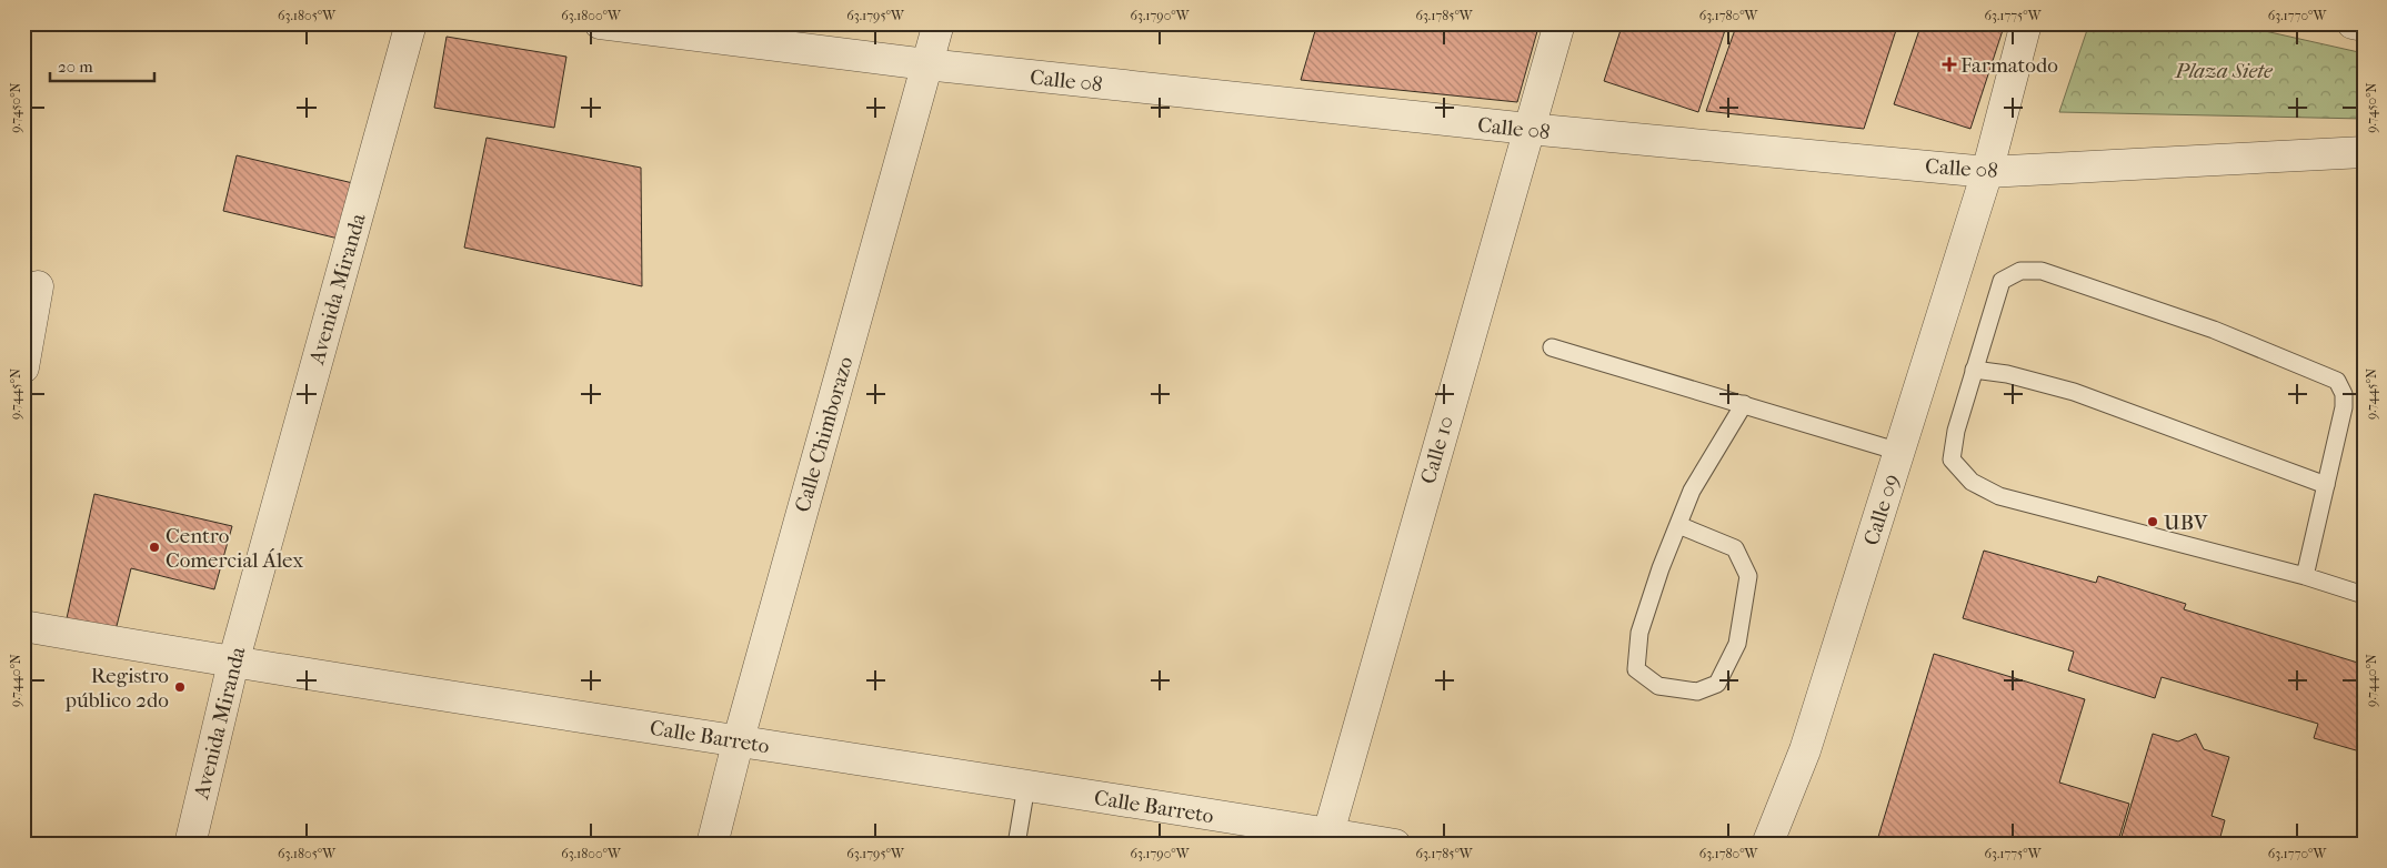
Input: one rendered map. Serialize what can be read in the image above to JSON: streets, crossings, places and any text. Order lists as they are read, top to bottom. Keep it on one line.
{"streets":{"street":["Calle 08","Avenida Miranda","Calle Chimborazo","Calle 10","Calle 09","Calle Barreto"]},"crossings":[["Calle 08","Calle Chimborazo"],["Calle 08","Calle 10"],["Calle 08","Calle 09"],["Avenida Miranda","Calle Barreto"],["Calle Chimborazo","Calle Barreto"],["Calle 10","Calle Barreto"]],"parks":["Plaza Siete"],"places":{"health":["Farmatodo"],"other":["UBV","Centro Comercial Álex","Registro público 2do"]},"scale_bar":"20 m","coordinates":["63.1805°W","63.1800°W","63.1795°W","63.1790°W","63.1785°W","63.1780°W","63.1775°W","63.1770°W","9.7450°N","9.7445°N","9.7440°N"]}
